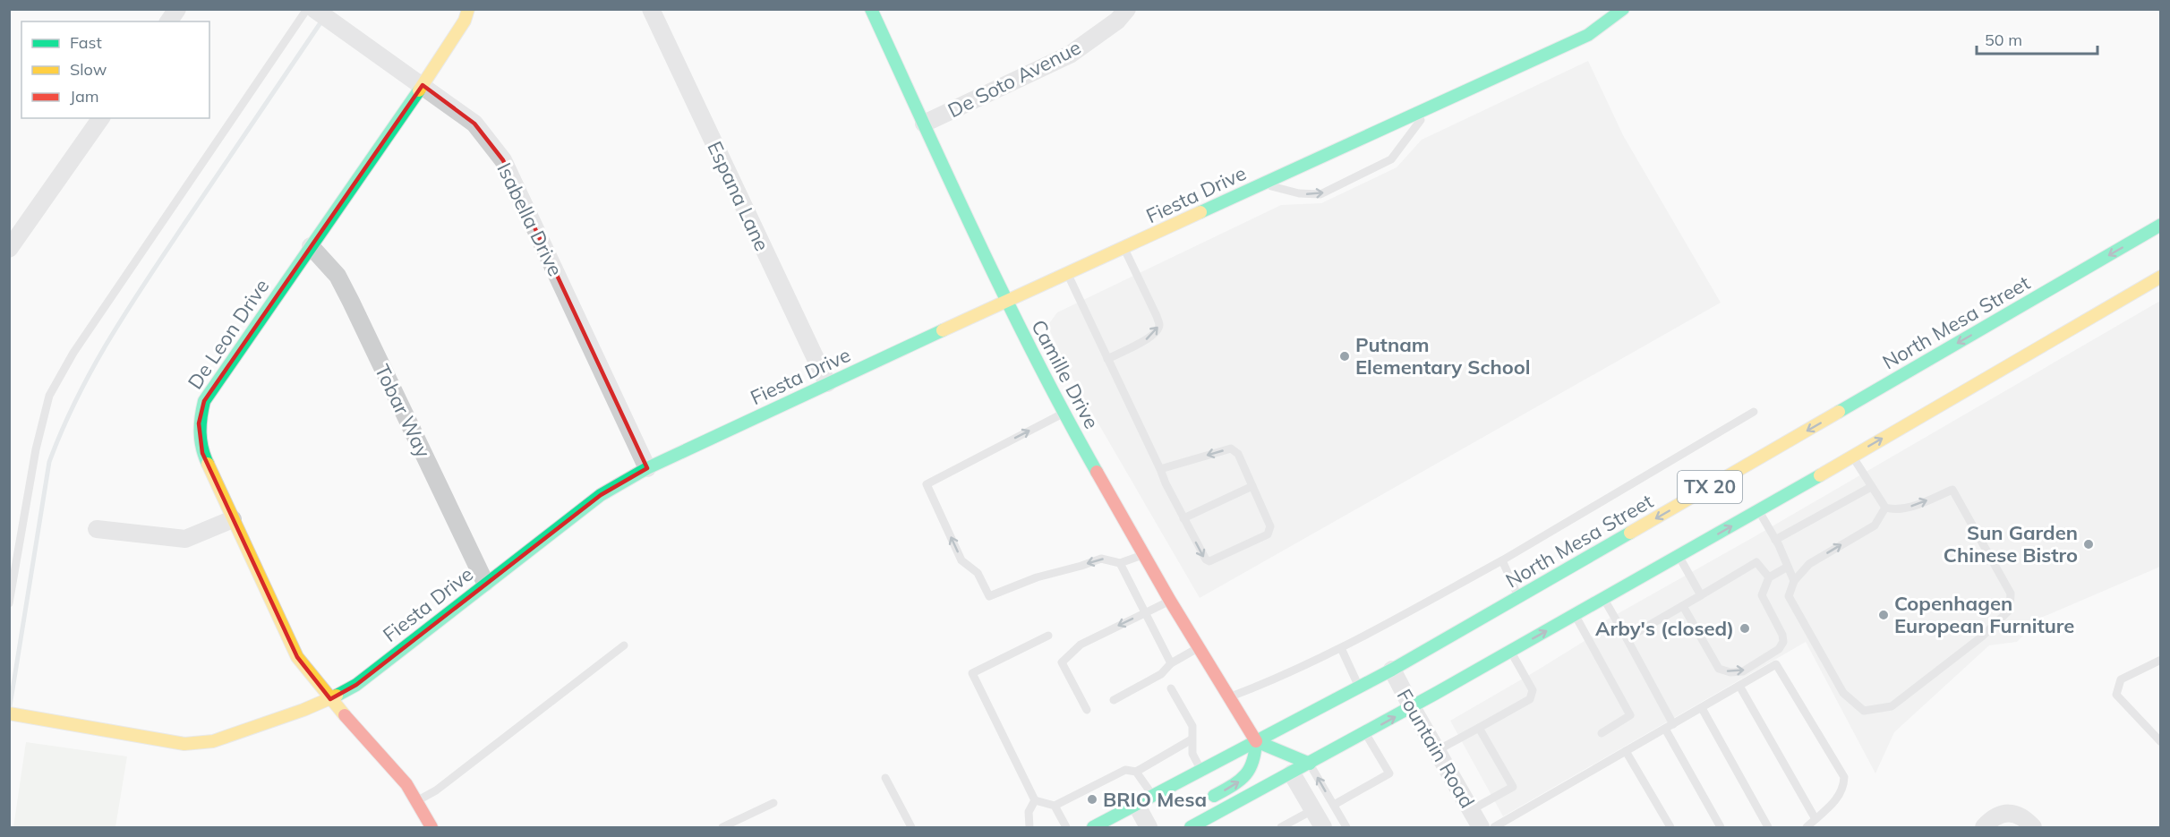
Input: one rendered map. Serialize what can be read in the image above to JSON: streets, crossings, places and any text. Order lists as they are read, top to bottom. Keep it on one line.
{"streets":{"street":["De Soto Avenue","Fiesta Drive","Espana Lane","Isabella Drive","North Mesa Street","De Leon Drive","Camille Drive","Tobar Way","TX 20","Fountain Road"]},"crossings":[["De Soto Avenue","Camille Drive"],["Fiesta Drive","Espana Lane"],["Fiesta Drive","Isabella Drive"],["Fiesta Drive","De Leon Drive"],["Fiesta Drive","Camille Drive"],["Fiesta Drive","Tobar Way"],["Isabella Drive","De Leon Drive"],["North Mesa Street","Camille Drive"],["North Mesa Street","Fountain Road"],["De Leon Drive","Tobar Way"],["TX 20","Fountain Road"]],"places":["Putnam Elementary School","Sun Garden Chinese Bistro","Copenhagen European Furniture","Arby's (closed)","BRIO Mesa"],"legend":["Fast","Slow","Jam"],"scale_bar":"50 m"}
